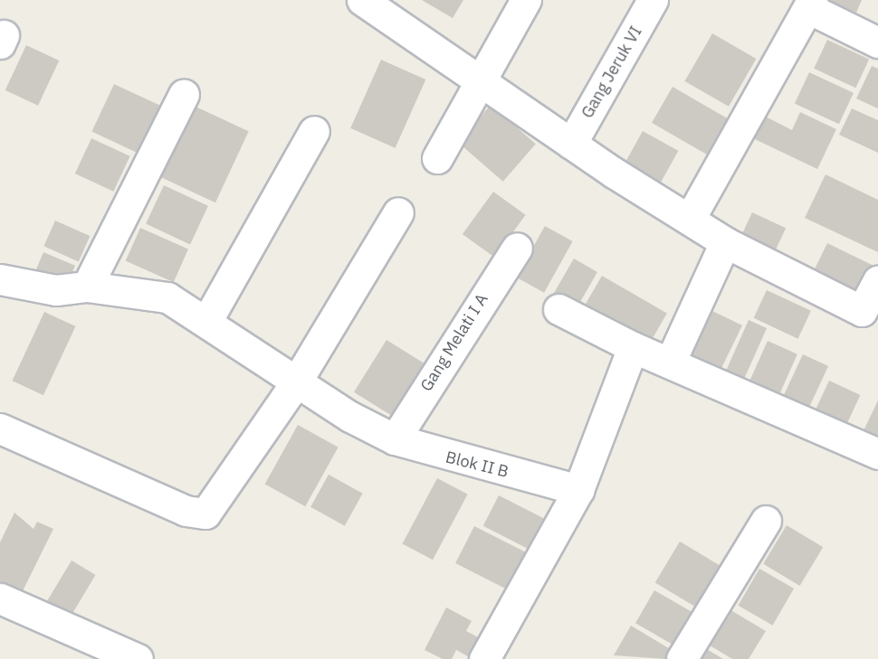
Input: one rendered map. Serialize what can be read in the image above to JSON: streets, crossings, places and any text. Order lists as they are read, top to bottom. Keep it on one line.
{"streets":{"street":["Gang Jeruk VI","Gang Melati I A","Blok II B"]},"crossings":[["Gang Melati I A","Blok II B"]]}
